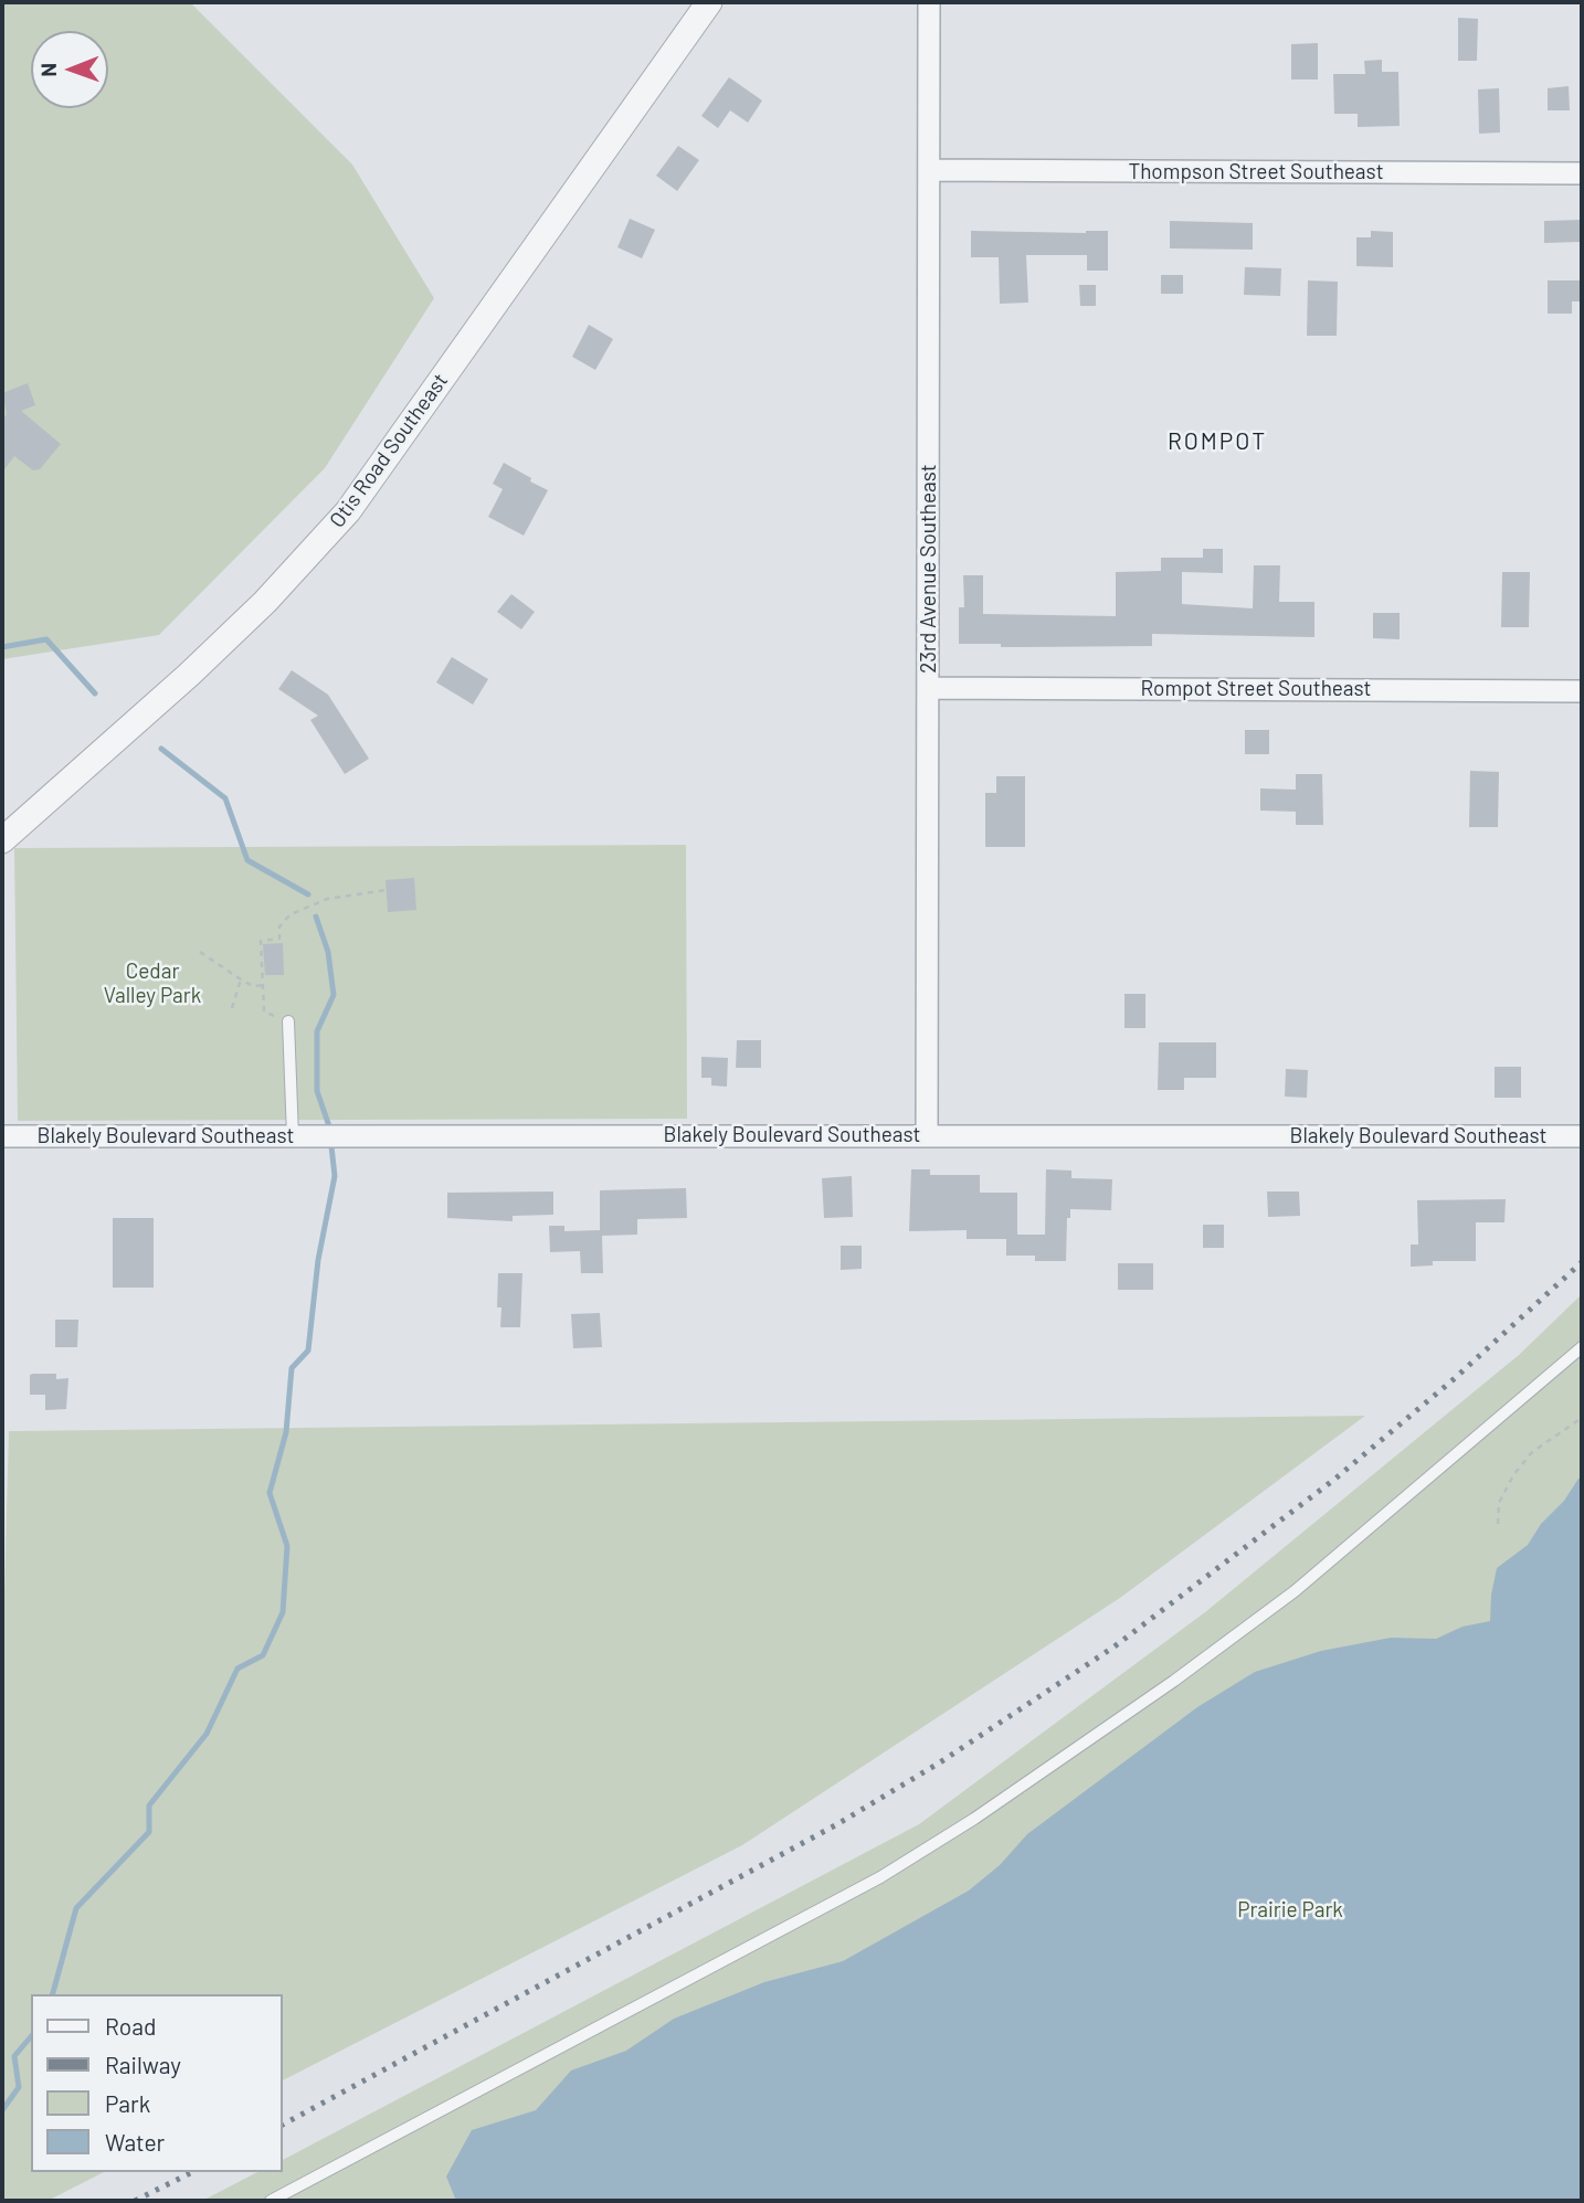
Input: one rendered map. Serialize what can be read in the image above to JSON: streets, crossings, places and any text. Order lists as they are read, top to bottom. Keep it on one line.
{"streets":{"street":["Thompson Street Southeast","Otis Road Southeast","23rd Avenue Southeast","Rompot Street Southeast","Blakely Boulevard Southeast"]},"crossings":[["Thompson Street Southeast","23rd Avenue Southeast"],["23rd Avenue Southeast","Rompot Street Southeast"],["23rd Avenue Southeast","Blakely Boulevard Southeast"]],"districts":["ROMPOT"],"parks":["Cedar Valley Park","Prairie Park"],"legend":["Road","Railway","Park","Water"],"north":"left"}
